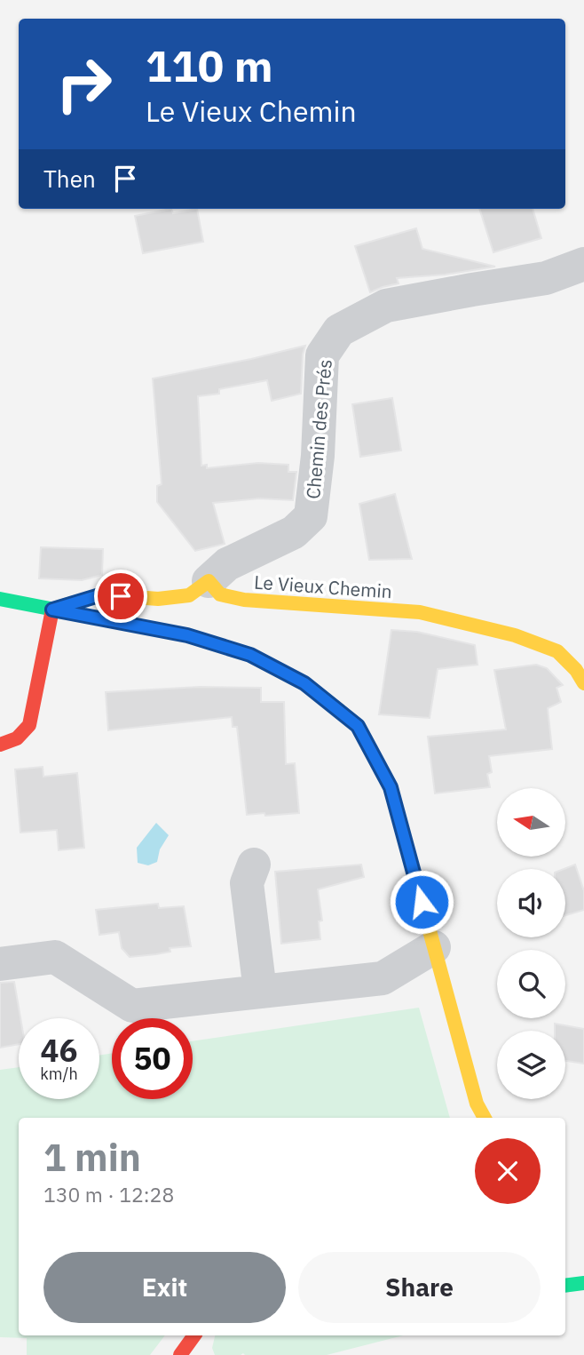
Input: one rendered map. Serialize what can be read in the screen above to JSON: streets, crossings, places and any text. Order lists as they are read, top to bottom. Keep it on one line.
{"streets":{"main road":["Le Vieux Chemin"],"street":["Chemin des Prés"]},"crossings":[["Chemin des Prés","Le Vieux Chemin"]],"north":"left","page":{"turn":["110 m","Le Vieux Chemin"],"then":"Then","speed":"46 km/h","limit":"50","heading":["1 min","130 m · 12:28"],"buttons":["Exit","Share"]}}
